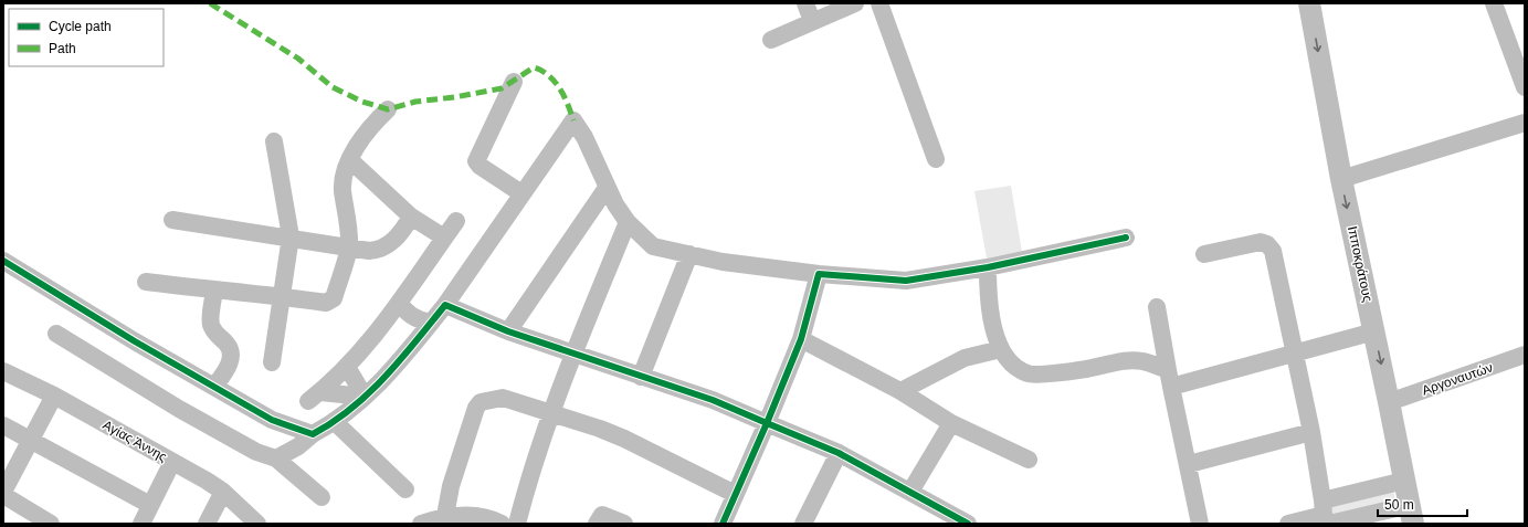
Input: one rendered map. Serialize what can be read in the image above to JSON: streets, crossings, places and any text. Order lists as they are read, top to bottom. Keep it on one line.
{"streets":{"main road":["Ιπποκράτους"],"street":["Αργοναυτών","Αγίας Άννης"]},"crossings":[["Ιπποκράτους","Αργοναυτών"]],"one_way":["Ιπποκράτους"],"legend":["Cycle path","Path"],"scale_bar":"50 m"}
